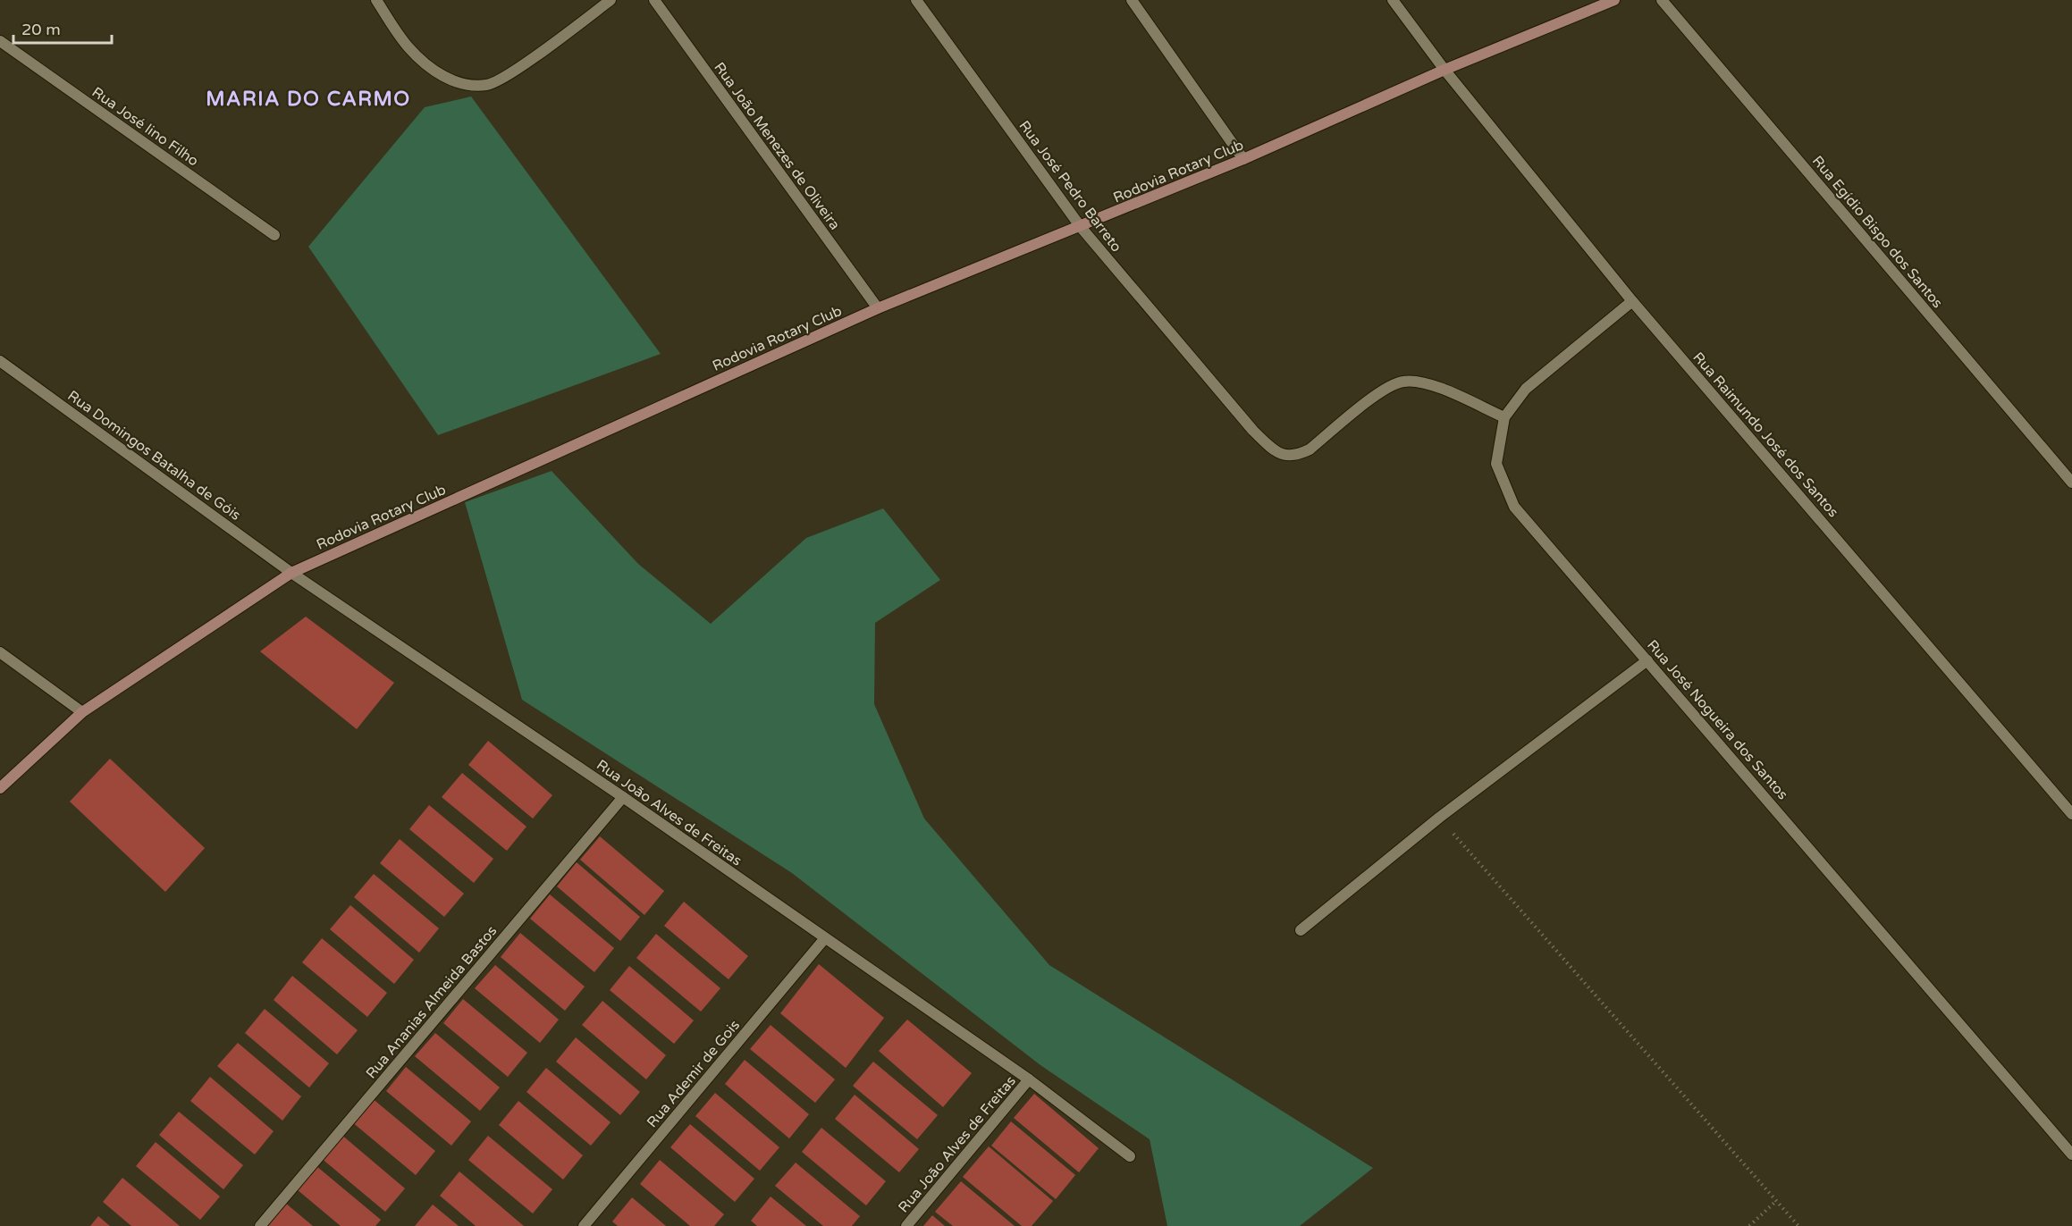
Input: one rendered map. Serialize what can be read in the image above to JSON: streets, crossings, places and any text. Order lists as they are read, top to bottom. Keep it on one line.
{"streets":{"main road":["Rodovia Rotary Club"],"street":["Rua José lino Filho","Rua João Menezes de Oliveira","Rua José Pedro Barreto","Rua Egídio Bispo dos Santos","Rua Raimundo José dos Santos","Rua Domingos Batalha de Góis","Rua José Nogueira dos Santos","Rua João Alves de Freitas","Rua Ananias Almeida Bastos","Rua Ademir de Gois"]},"crossings":[["Rua João Menezes de Oliveira","Rodovia Rotary Club"],["Rodovia Rotary Club","Rua José Pedro Barreto"],["Rodovia Rotary Club","Rua Raimundo José dos Santos"],["Rodovia Rotary Club","Rua Domingos Batalha de Góis"],["Rodovia Rotary Club","Rua João Alves de Freitas"],["Rua José Pedro Barreto","Rua José Nogueira dos Santos"],["Rua Raimundo José dos Santos","Rua José Nogueira dos Santos"],["Rua Domingos Batalha de Góis","Rua João Alves de Freitas"],["Rua João Alves de Freitas","Rua Ananias Almeida Bastos"],["Rua João Alves de Freitas","Rua Ademir de Gois"]],"districts":["MARIA DO CARMO"],"scale_bar":"20 m"}
